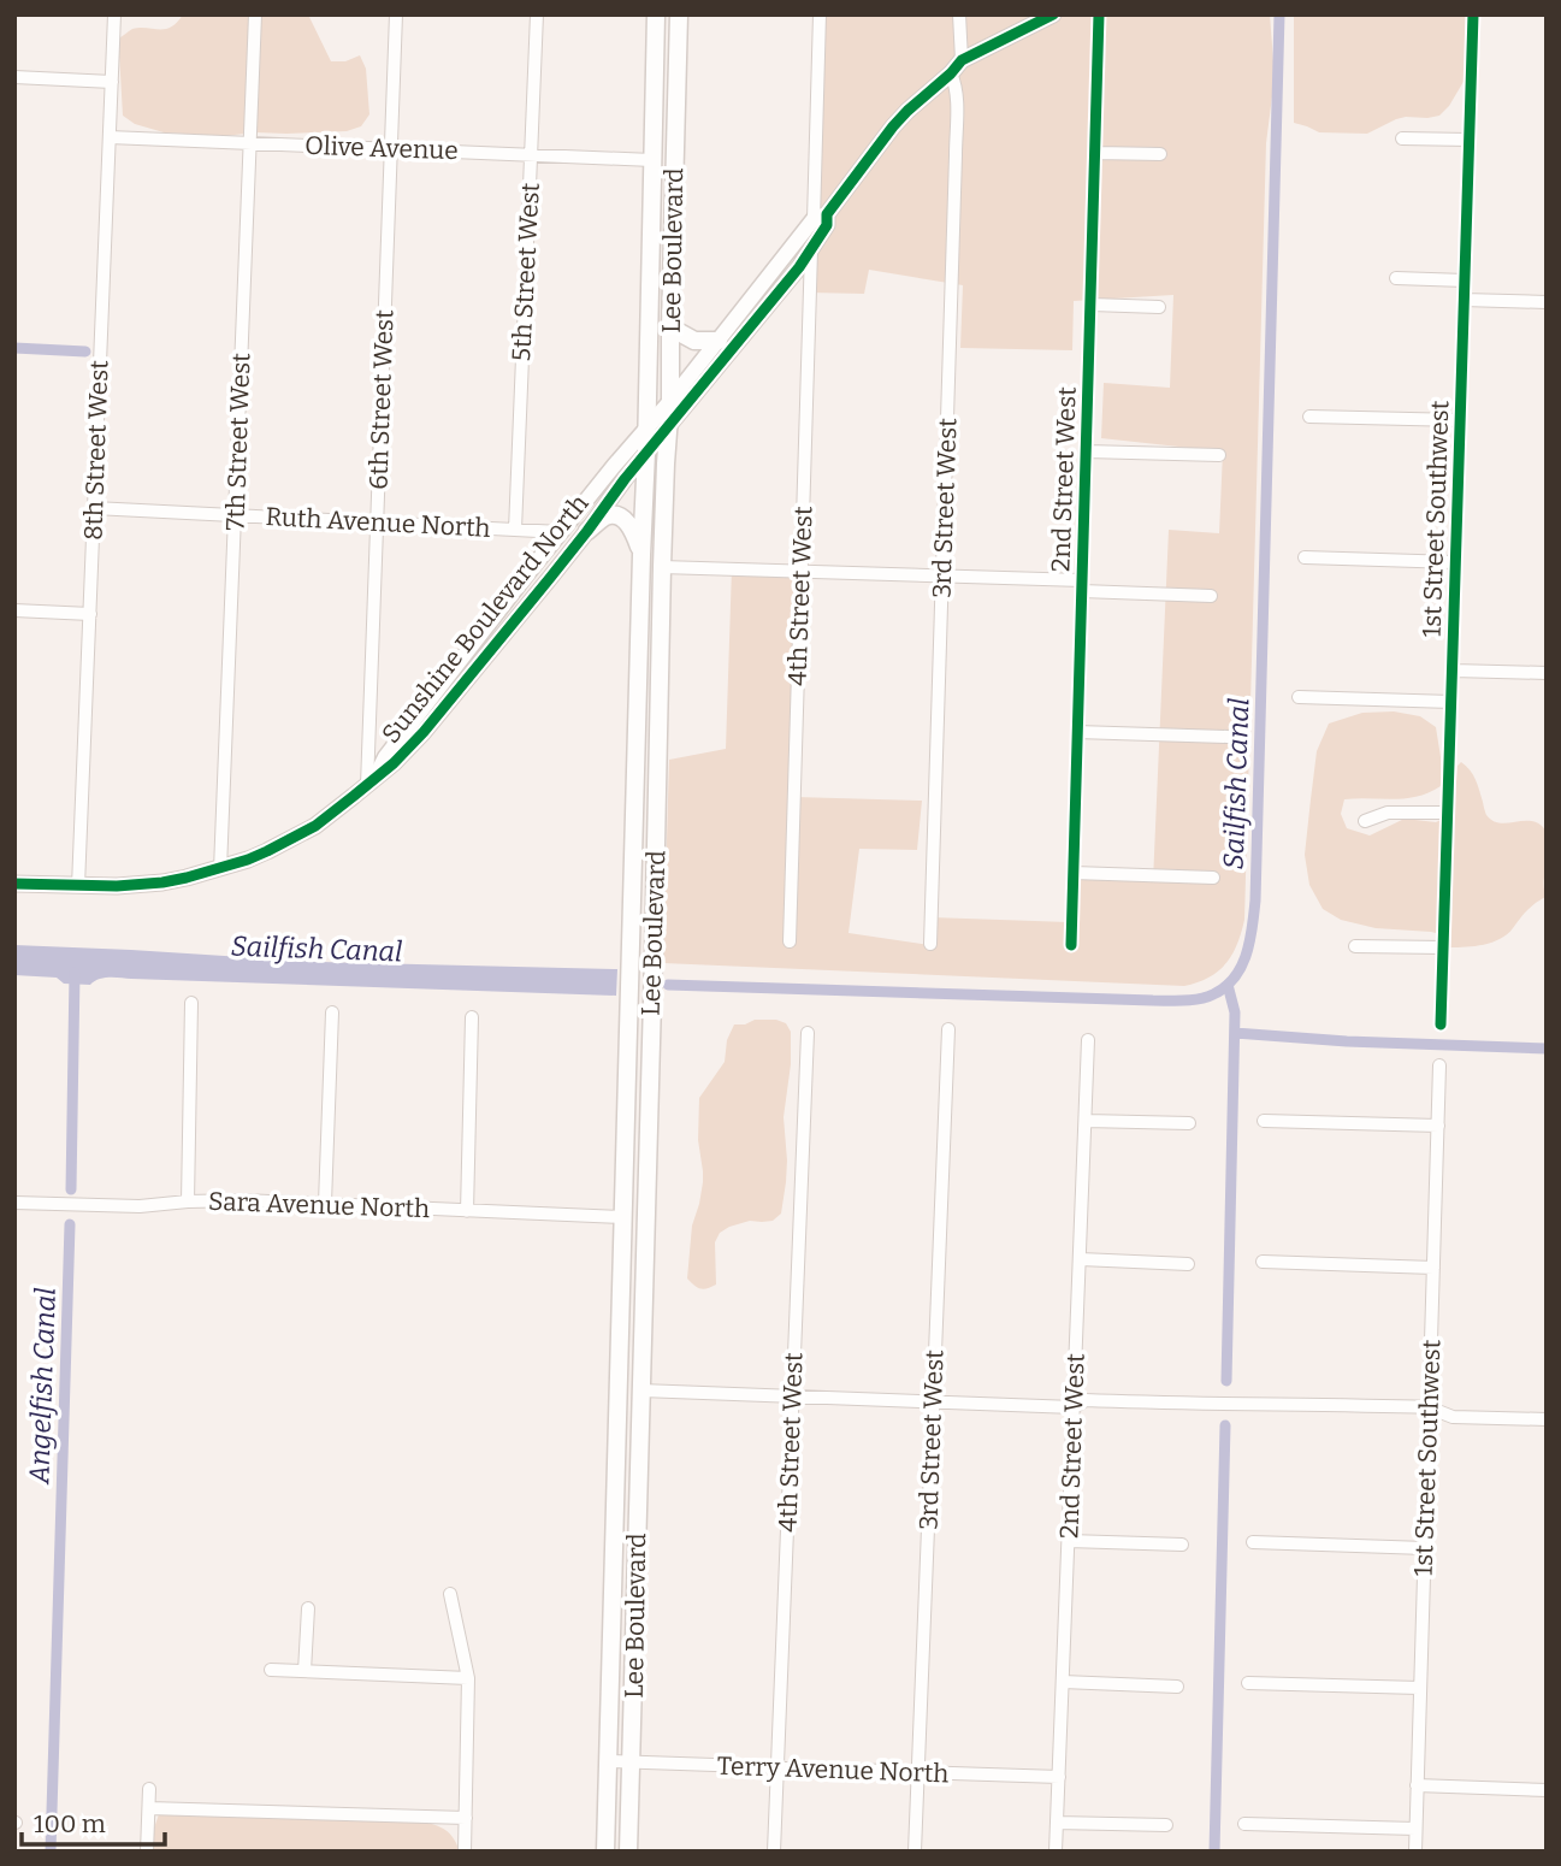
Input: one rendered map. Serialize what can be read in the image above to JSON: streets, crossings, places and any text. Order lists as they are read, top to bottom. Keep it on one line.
{"streets":{"main road":["Lee Boulevard"],"street":["Olive Avenue","5th Street West","6th Street West","7th Street West","8th Street West","2nd Street West","3rd Street West","1st Street Southwest","Ruth Avenue North","4th Street West","Sunshine Boulevard North","Sara Avenue North","Terry Avenue North"]},"crossings":[["Olive Avenue","Lee Boulevard"],["Olive Avenue","5th Street West"],["Olive Avenue","6th Street West"],["Olive Avenue","7th Street West"],["Olive Avenue","8th Street West"],["Lee Boulevard","Sunshine Boulevard North"],["Lee Boulevard","Sara Avenue North"],["Lee Boulevard","Terry Avenue North"],["5th Street West","Ruth Avenue North"],["6th Street West","Ruth Avenue North"],["6th Street West","Sunshine Boulevard North"],["7th Street West","Ruth Avenue North"],["7th Street West","Sunshine Boulevard North"],["8th Street West","Ruth Avenue North"],["8th Street West","Sunshine Boulevard North"],["2nd Street West","Terry Avenue North"],["3rd Street West","Sunshine Boulevard North"],["3rd Street West","Terry Avenue North"],["Ruth Avenue North","Sunshine Boulevard North"],["4th Street West","Sunshine Boulevard North"],["4th Street West","Terry Avenue North"]],"water":["Sailfish Canal","Angelfish Canal"],"scale_bar":"100 m"}
